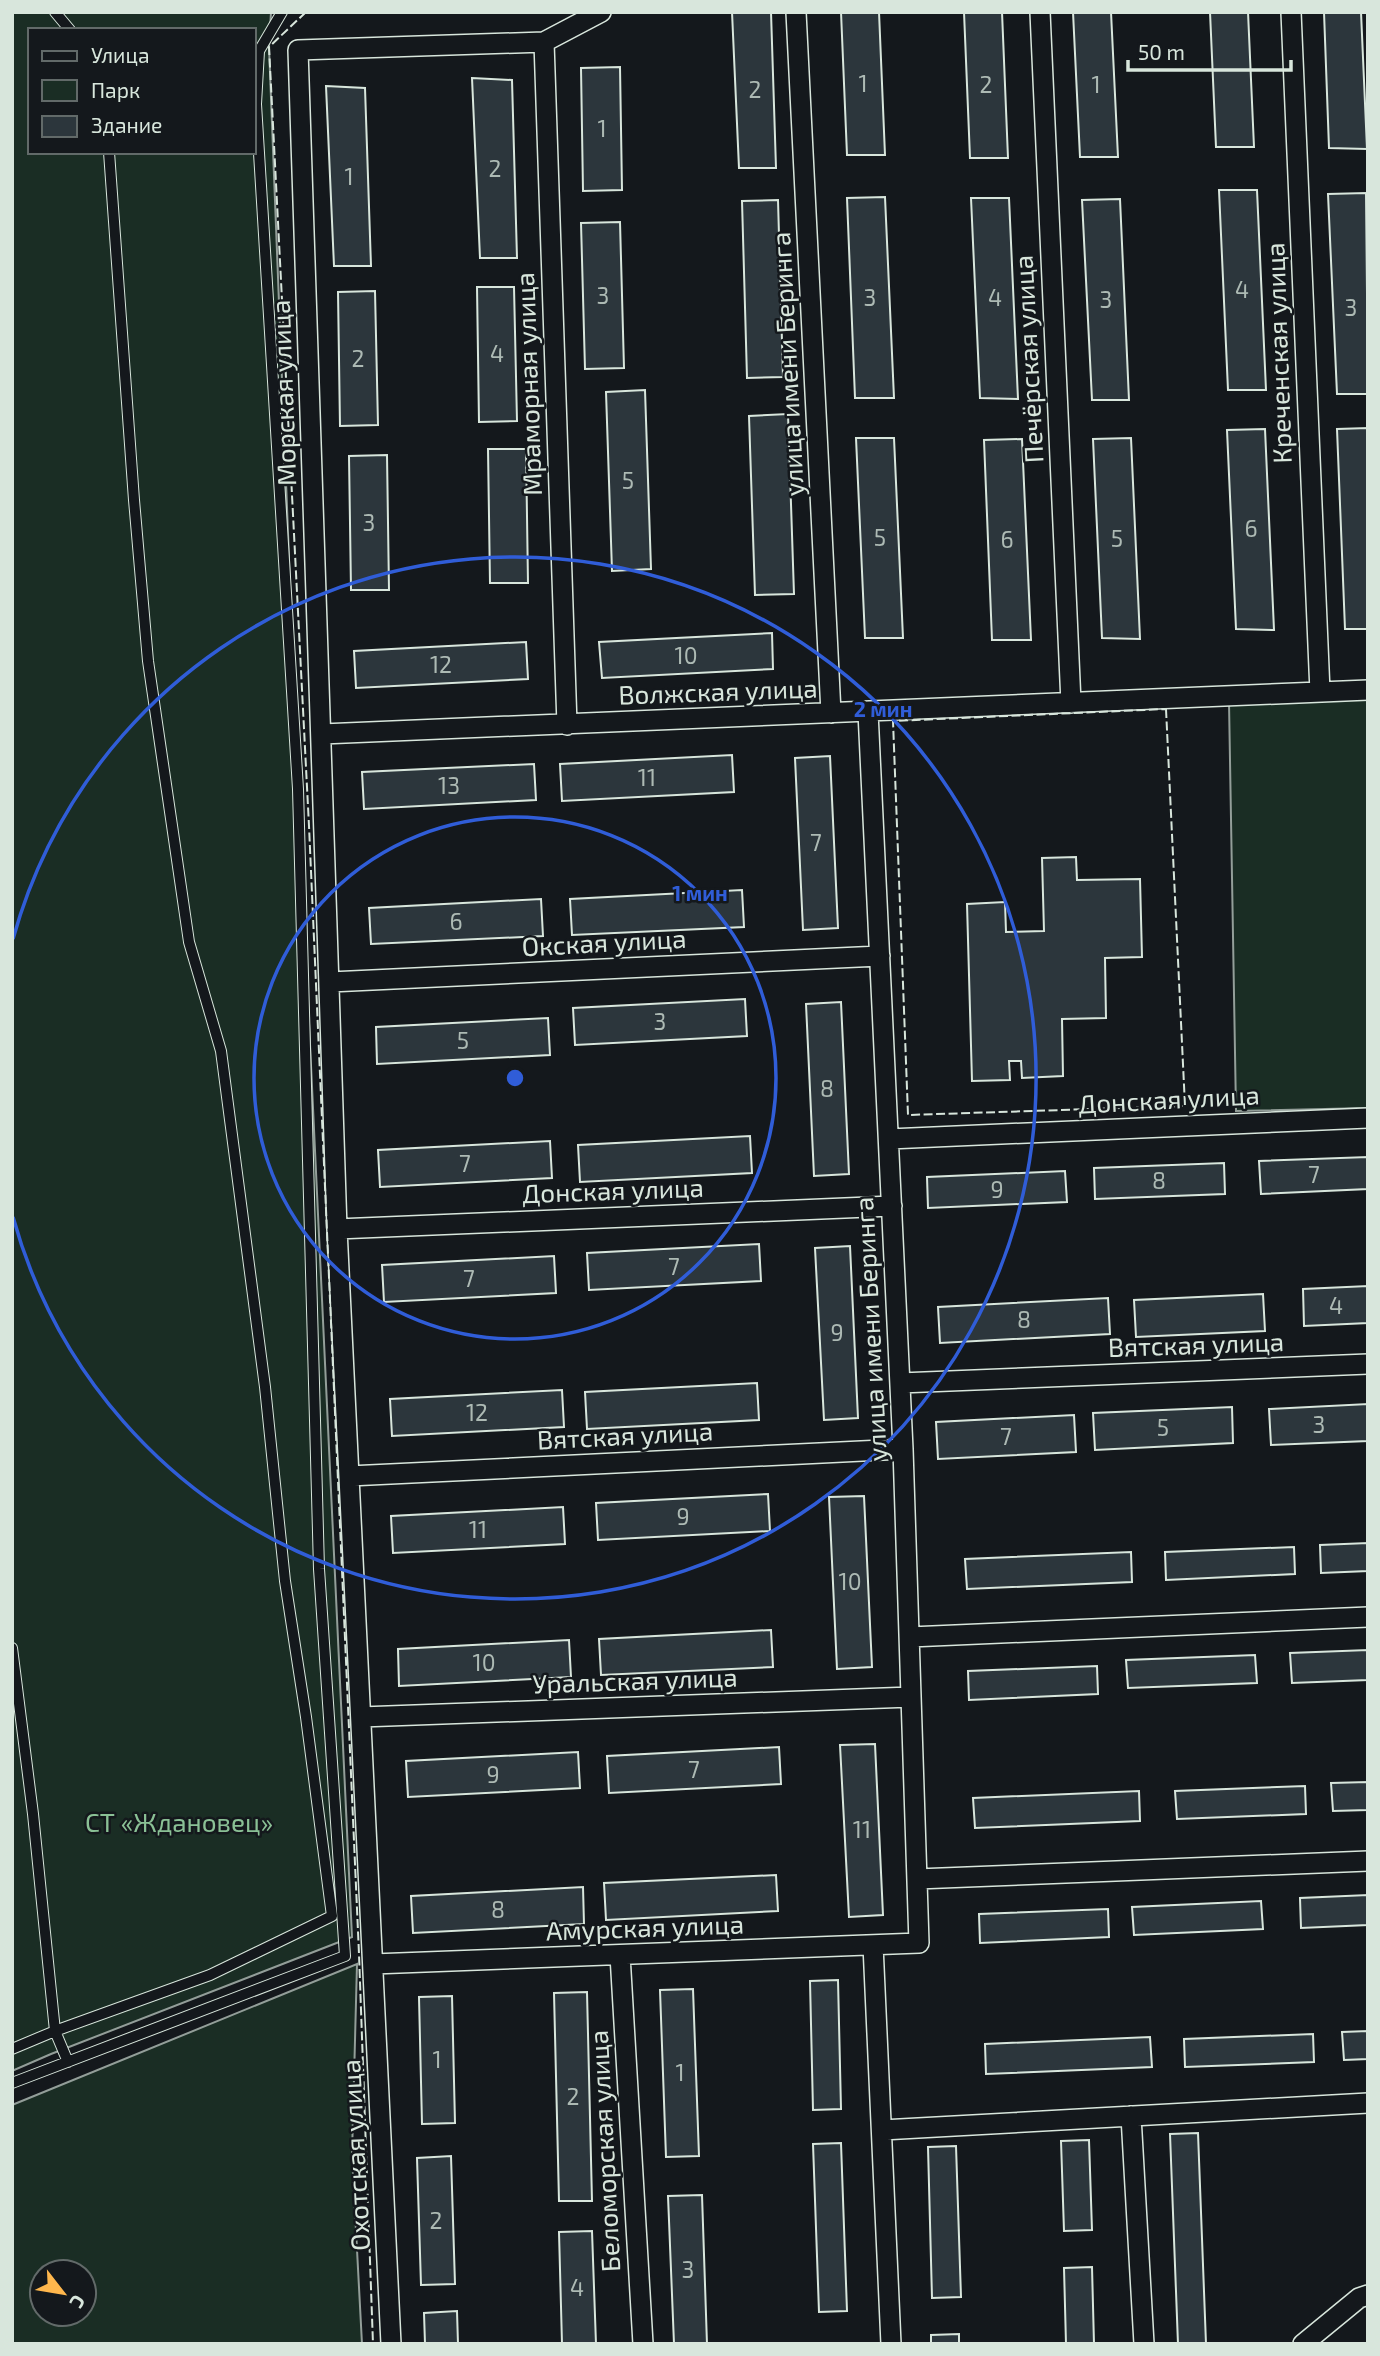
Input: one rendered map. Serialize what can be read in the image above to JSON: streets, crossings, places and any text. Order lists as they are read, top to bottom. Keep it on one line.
{"streets":{"street":["Креченская улица","Печёрская улица","улица имени Беринга","Мраморная улица","Морская улица","Волжская улица","Окская улица","Донская улица","Вятская улица","Уральская улица","Амурская улица","Беломорская улица","Охотская улица"]},"crossings":[["Креченская улица","Волжская улица"],["Печёрская улица","Волжская улица"],["улица имени Беринга","Волжская улица"],["улица имени Беринга","Окская улица"],["улица имени Беринга","Донская улица"],["улица имени Беринга","Вятская улица"],["улица имени Беринга","Уральская улица"],["улица имени Беринга","Амурская улица"],["Мраморная улица","Морская улица"],["Мраморная улица","Волжская улица"],["Морская улица","Волжская улица"],["Морская улица","Окская улица"],["Морская улица","Донская улица"],["Морская улица","Охотская улица"],["Донская улица","Охотская улица"],["Вятская улица","Охотская улица"],["Уральская улица","Охотская улица"],["Амурская улица","Беломорская улица"],["Амурская улица","Охотская улица"]],"parks":["СТ «Ждановец»"],"house_numbers":["1","2","1","2","1","2","1","4","3","3","4","3","3","4","2","5","3","6","5","5","6","10","12","11","13","7","6","3","5","8","7","7","8","9","7","7","4","8","9","12","3","5","7","9","11","10","10","7","9","11","8","1","1","2","2","3","4"],"legend":["Улица","Парк","Здание"],"scale_bar":"50 m","north":"bottom right","rings":["2 мин","1 мин"]}
